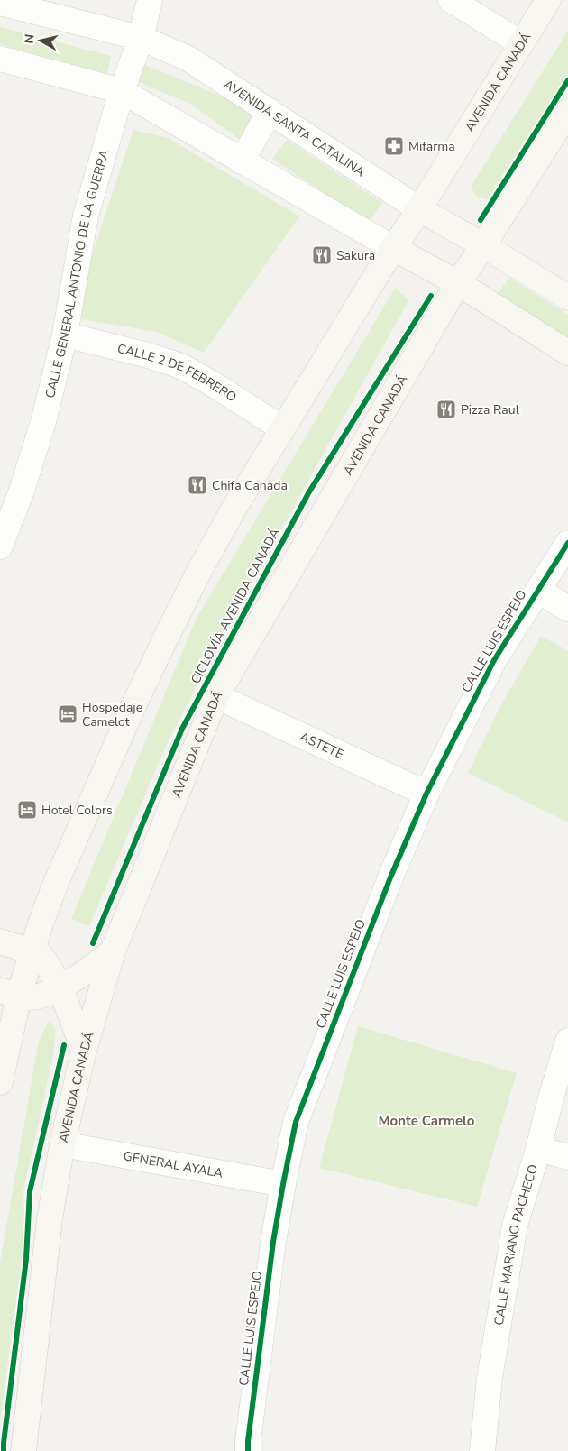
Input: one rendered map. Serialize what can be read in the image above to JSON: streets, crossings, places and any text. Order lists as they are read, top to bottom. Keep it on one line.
{"streets":{"main road":["AVENIDA CANADÁ","AVENIDA SANTA CATALINA"],"street":["CALLE GENERAL ANTONIO DE LA GUERRA","CALLE 2 DE FEBRERO","CALLE LUIS ESPEJO","ASTETE","GENERAL AYALA","CALLE MARIANO PACHECO"],"cycle path":["CICLOVÍA AVENIDA CANADÁ"]},"crossings":[["AVENIDA CANADÁ","AVENIDA SANTA CATALINA"],["AVENIDA CANADÁ","CALLE 2 DE FEBRERO"],["AVENIDA CANADÁ","ASTETE"],["AVENIDA CANADÁ","GENERAL AYALA"],["AVENIDA SANTA CATALINA","CALLE GENERAL ANTONIO DE LA GUERRA"],["CALLE GENERAL ANTONIO DE LA GUERRA","CALLE 2 DE FEBRERO"],["CALLE LUIS ESPEJO","ASTETE"],["CALLE LUIS ESPEJO","GENERAL AYALA"]],"districts":["Monte Carmelo"],"places":{"pharmacy":["Mifarma"],"restaurant":["Sakura","Pizza Raul","Chifa Canada"],"hotel":["Hospedaje Camelot","Hotel Colors"]},"north":"left"}
